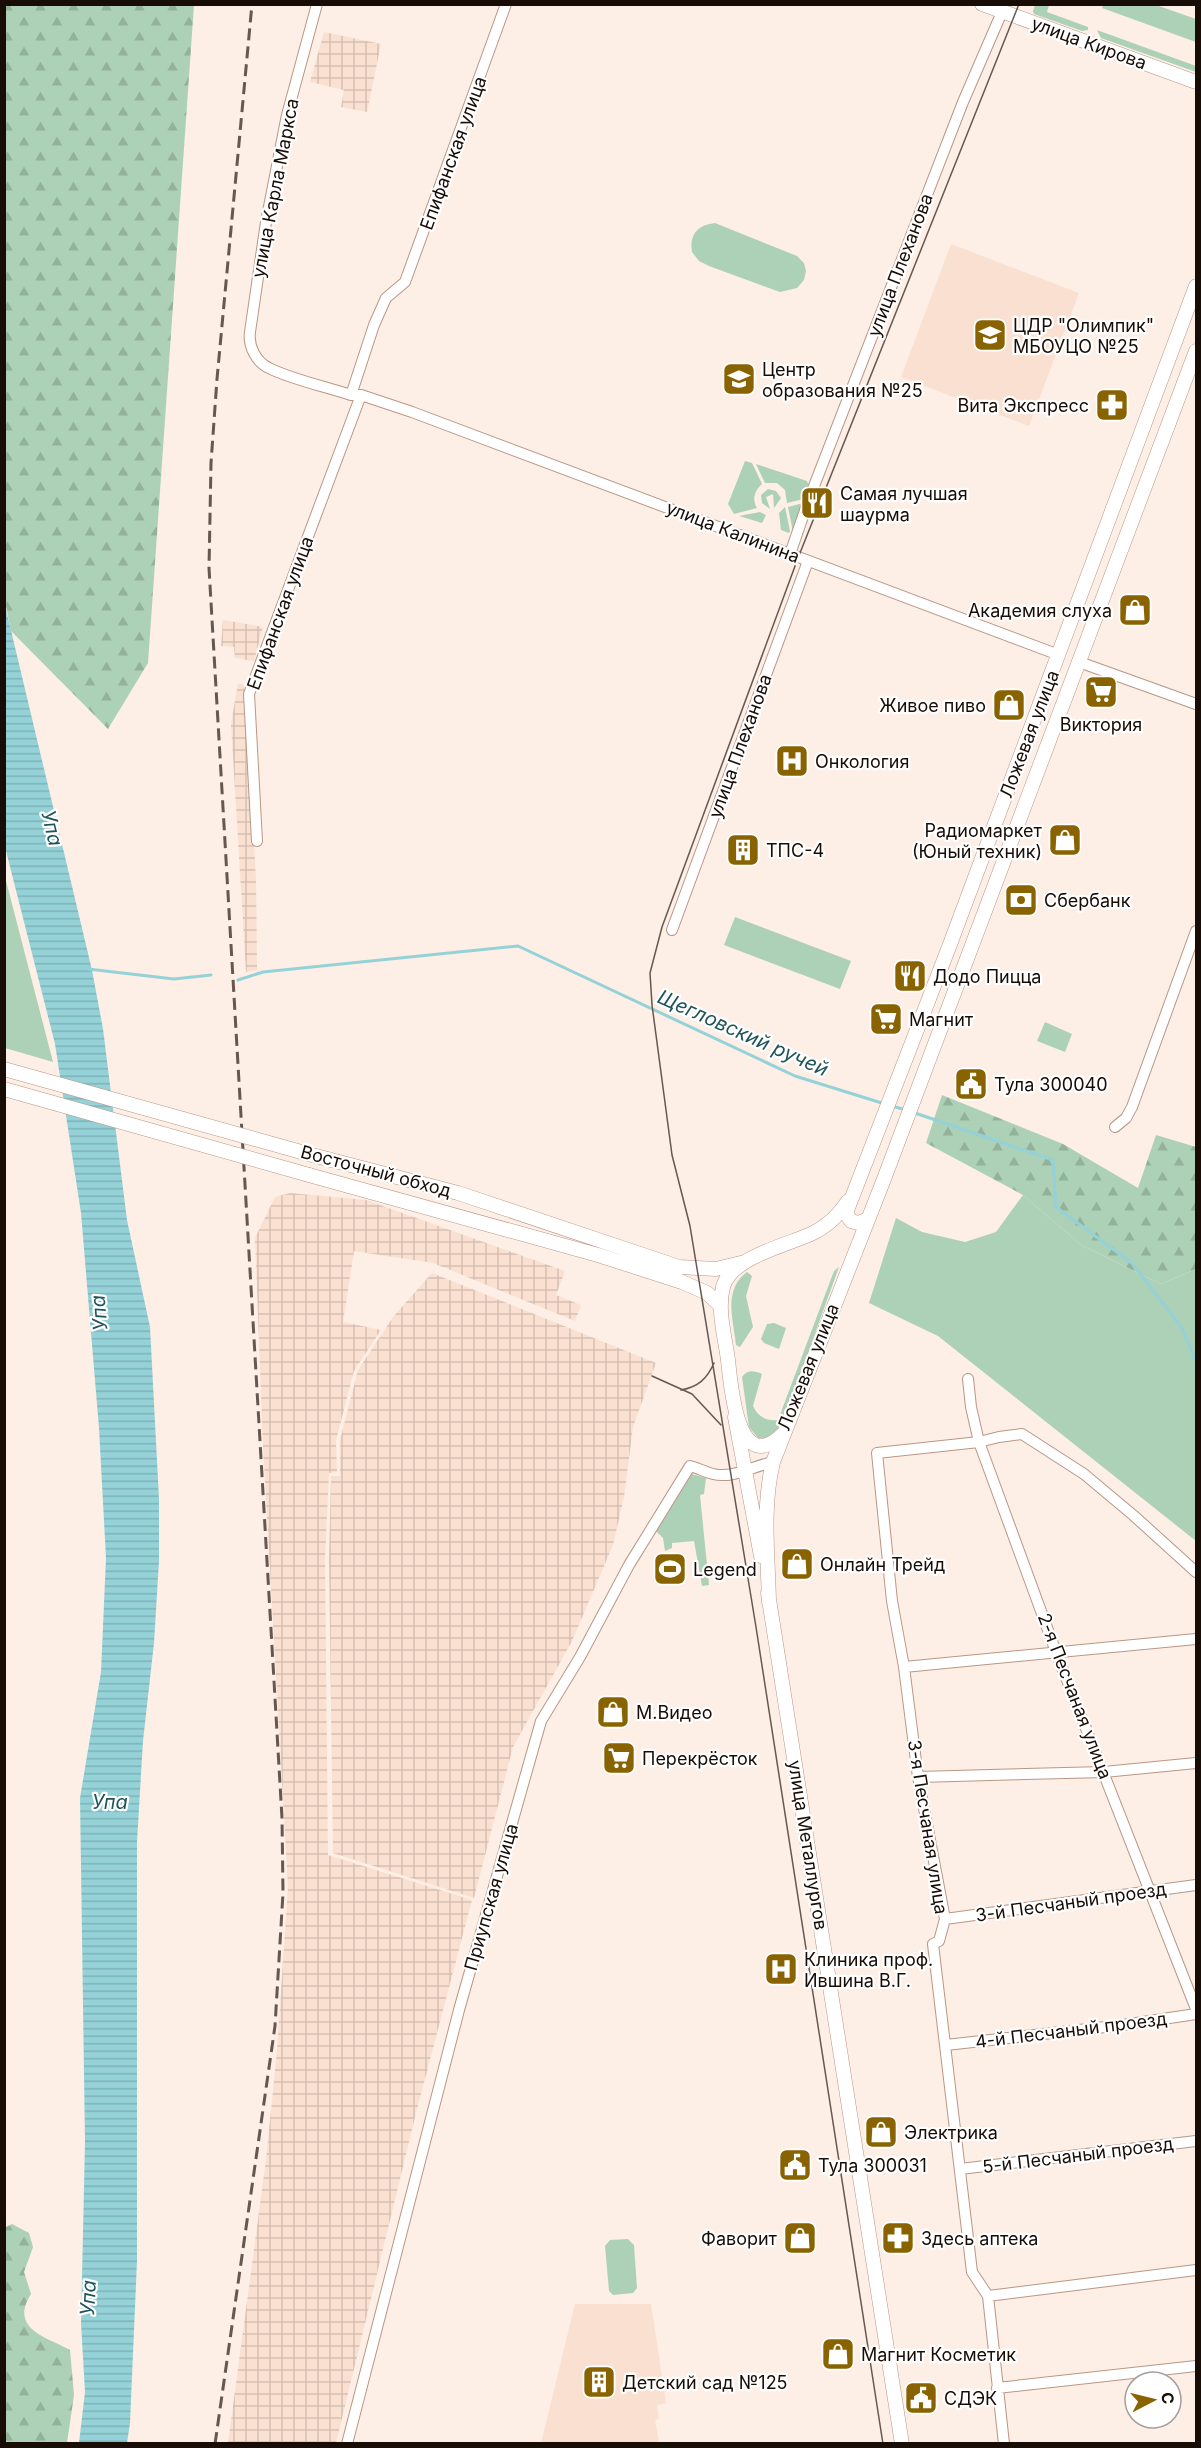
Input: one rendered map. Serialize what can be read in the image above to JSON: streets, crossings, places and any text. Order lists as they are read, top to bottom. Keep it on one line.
{"streets":{"main road":["улица Кирова","улица Калинина","Ложевая улица","Восточный обход","улица Металлургов"],"street":["Епифанская улица","улица Карла Маркса","улица Плеханова","2-я Песчаная улица","3-я Песчаная улица","Приупская улица","3-й Песчаный проезд","4-й Песчаный проезд","5-й Песчаный проезд"]},"crossings":[["улица Кирова","улица Плеханова"],["Епифанская улица","улица Калинина"],["улица Карла Маркса","улица Калинина"],["улица Плеханова","улица Калинина"],["улица Калинина","Ложевая улица"],["Ложевая улица","Восточный обход"],["Ложевая улица","улица Металлургов"],["2-я Песчаная улица","3-я Песчаная улица"],["2-я Песчаная улица","3-й Песчаный проезд"],["3-я Песчаная улица","3-й Песчаный проезд"],["3-я Песчаная улица","4-й Песчаный проезд"],["3-я Песчаная улица","5-й Песчаный проезд"],["улица Металлургов","Приупская улица"]],"water":["Упа","Щегловский ручей"],"places":{"school or university":["ЦДР \"Олимпик\" МБОУЦО №25","Центр образования №25"],"pharmacy":["Вита Экспресс","Здесь аптека"],"restaurant":["Самая лучшая шаурма","Додо Пицца"],"shop":["Академия слуха","Живое пиво","Радиомаркет (Юный техник)","Онлайн Трейд","М.Видео","Электрика","Фаворит","Магнит Косметик"],"supermarket":["Виктория","Магнит","Перекрёсток"],"hospital":["Онкология","Клиника проф. Ившина В.Г."],"building":["ТПС-4","Детский сад №125"],"bank":["Сбербанк"],"public building":["Тула 300040","Тула 300031","СДЭК"],"sports":["Legend"]},"north":"right"}
